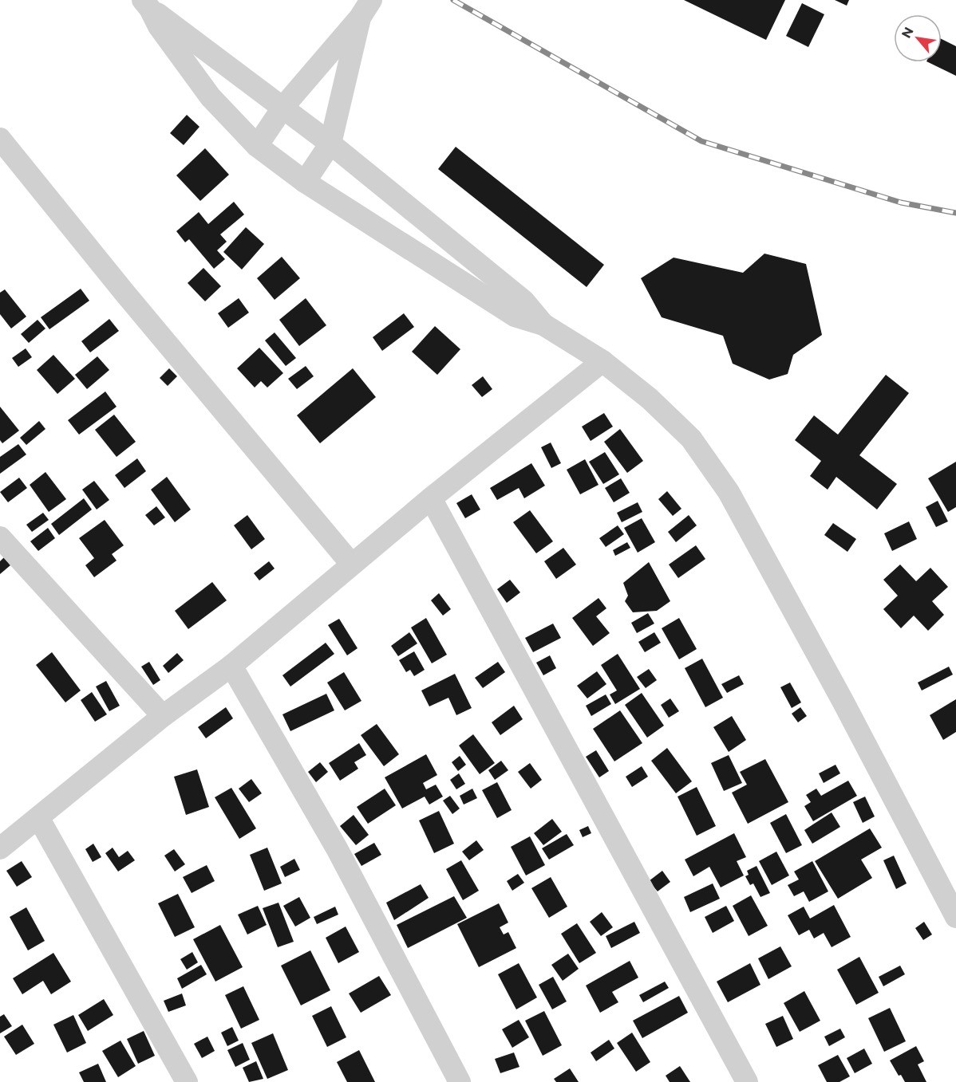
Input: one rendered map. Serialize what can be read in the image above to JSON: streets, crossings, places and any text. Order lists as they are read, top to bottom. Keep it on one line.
{"north":"top left"}
